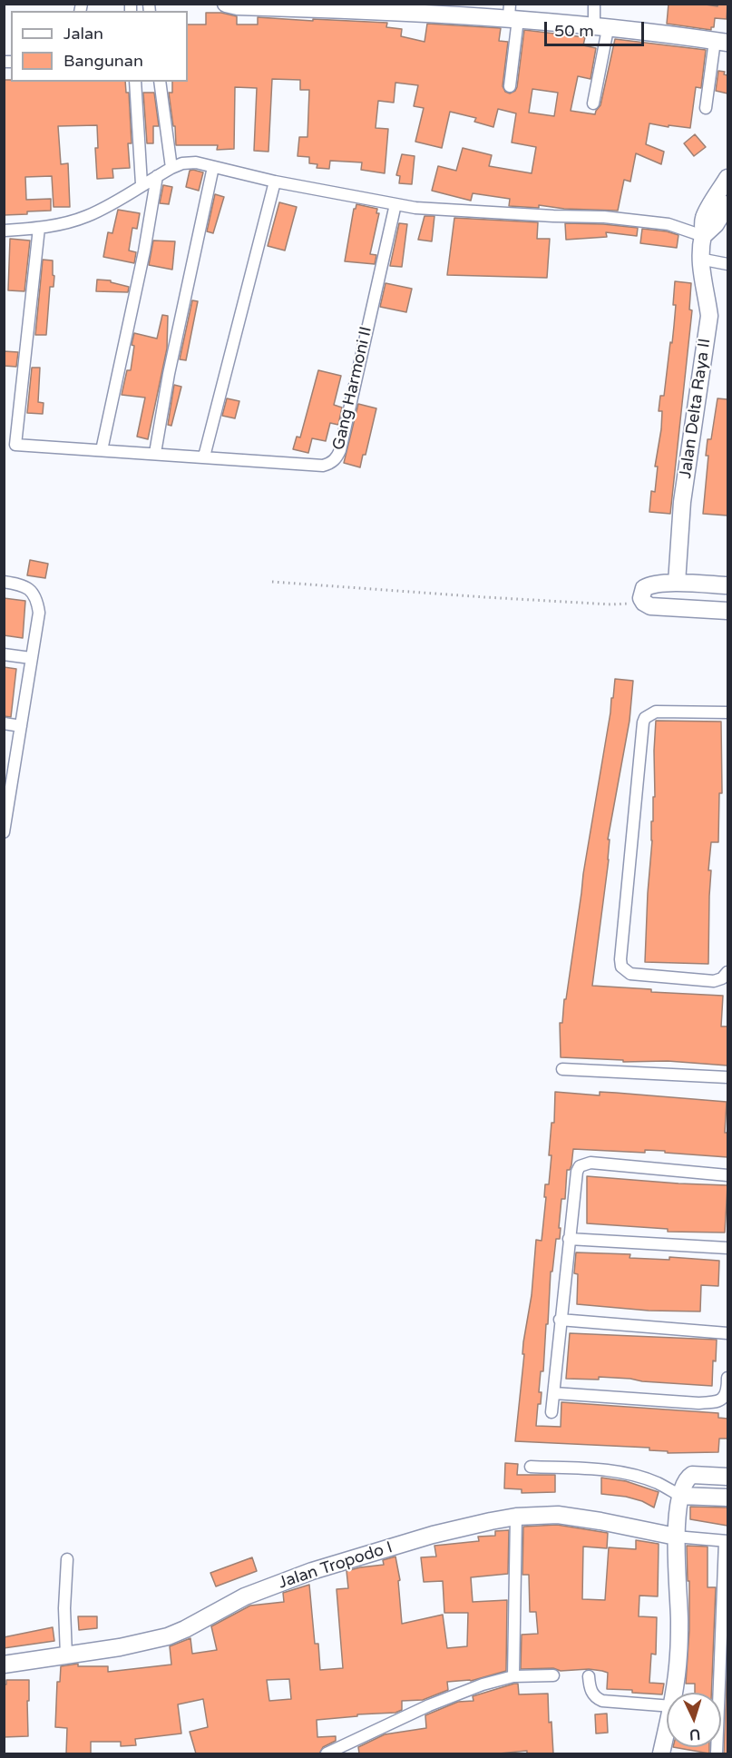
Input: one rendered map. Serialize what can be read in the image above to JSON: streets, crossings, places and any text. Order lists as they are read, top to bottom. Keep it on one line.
{"streets":{"street":["Gang Harmoni II","Jalan Delta Raya II","Jalan Tropodo I"]},"legend":["Jalan","Bangunan"],"scale_bar":"50 m","north":"bottom"}
